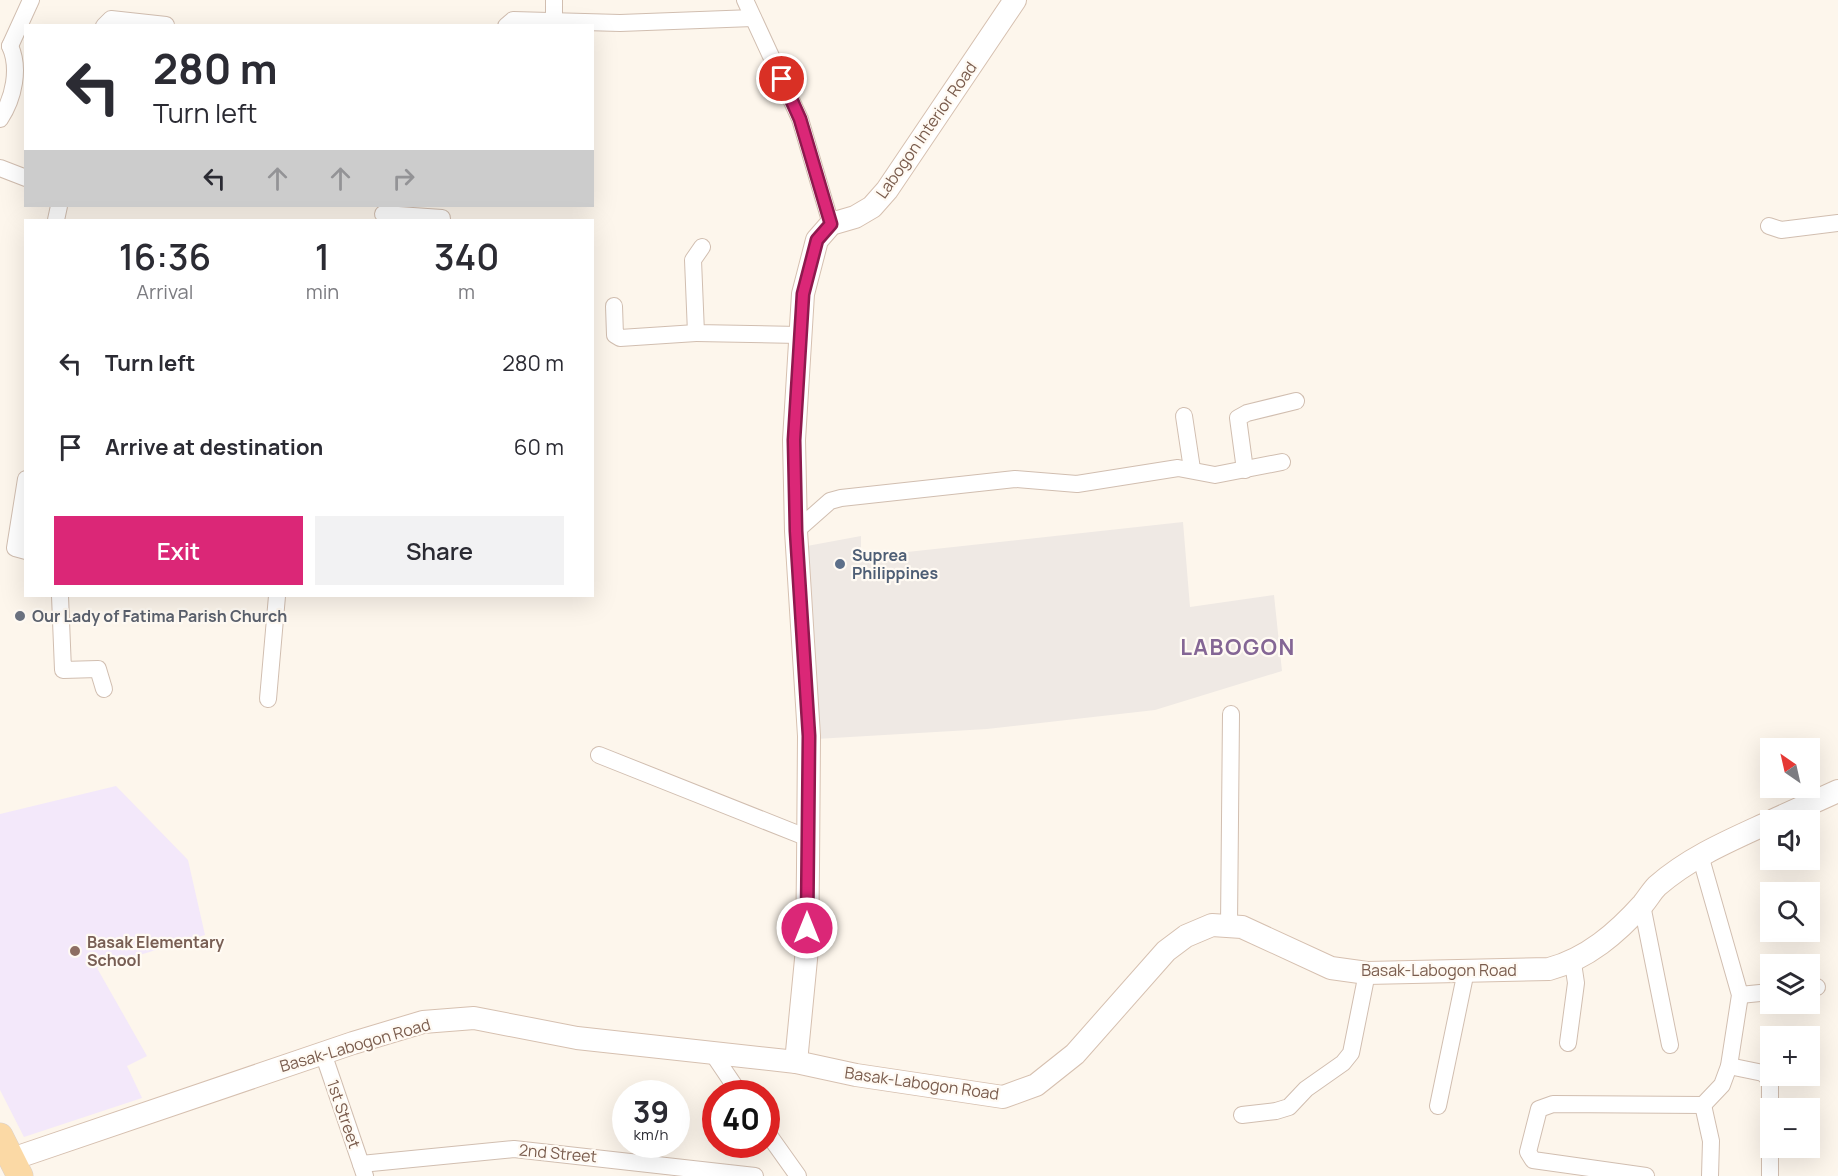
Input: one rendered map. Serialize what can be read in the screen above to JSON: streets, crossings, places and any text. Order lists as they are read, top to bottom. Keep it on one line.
{"streets":{"street":["Labogon Interior Road","Basak-Labogon Road","1st Street","2nd Street"]},"crossings":[["Basak-Labogon Road","1st Street"],["1st Street","2nd Street"]],"districts":["LABOGON"],"places":["Suprea Philippines","Our Lady of Fatima Parish Church","Basak Elementary School"],"north":"top left","page":{"turn":["280 m","Turn left"],"eta":["16:36","Arrival","1","min","340","m"],"list":[{"name":"Turn left","value":"280 m"},{"name":"Arrive at destination","value":"60 m"}],"buttons":["Exit","Share"],"map_buttons":["+","−"],"speed":"39 km/h","limit":"40"}}
